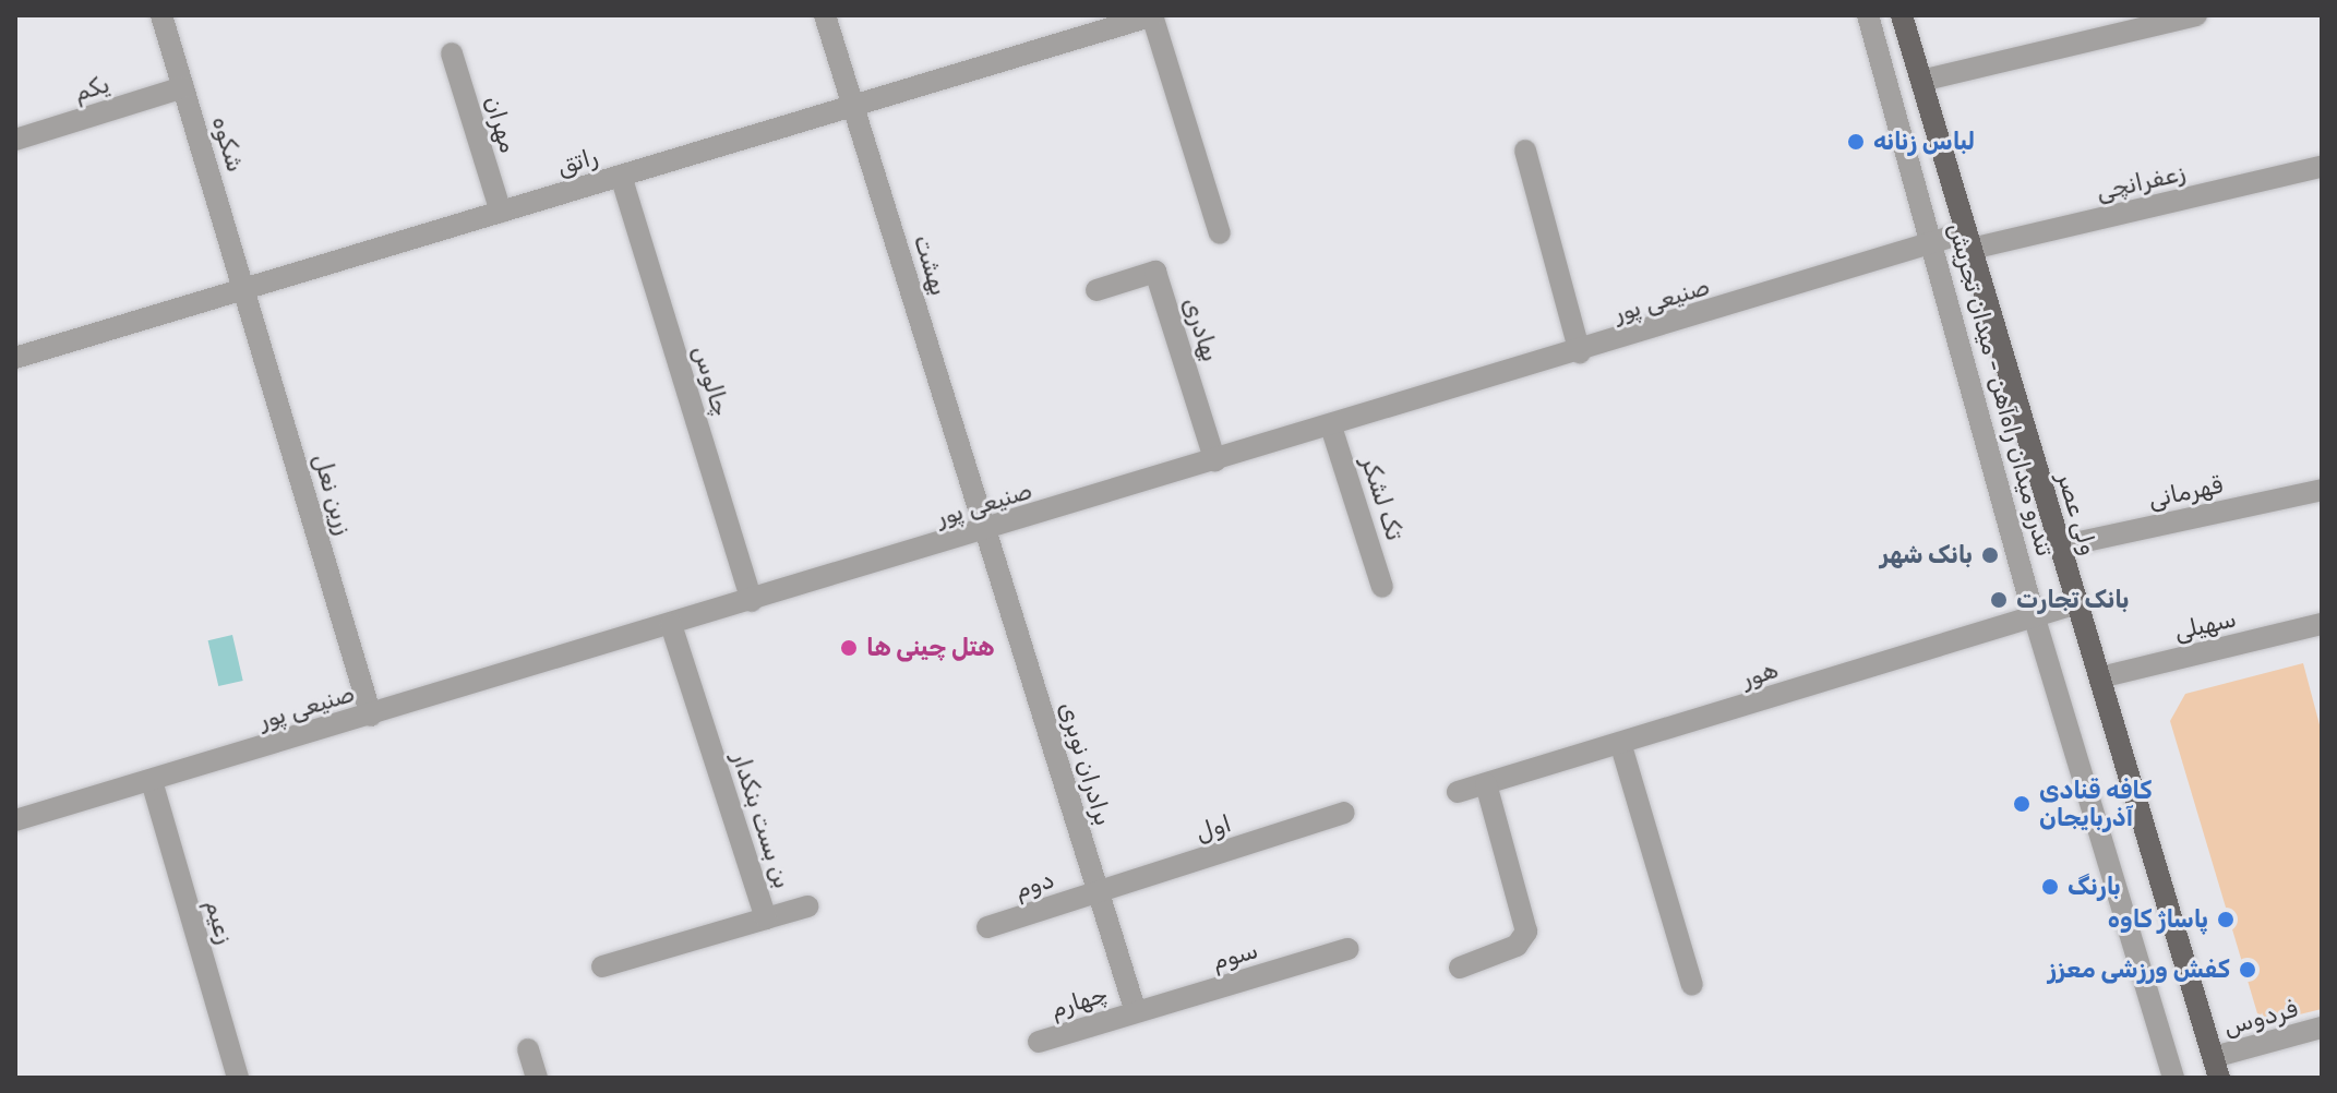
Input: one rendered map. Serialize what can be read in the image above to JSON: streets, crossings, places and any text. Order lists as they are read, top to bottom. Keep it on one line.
{"streets":{"main road":["ولی عصر"],"street":["یکم","مهران","شکوه","راتق","زعفرانچی","بهشت","صنیعی پور","بهادری","چالوس","تندرو میدان راه‌آهن - میدان تجریش","قهرمانی","زرین نعل","تک لشکر","سهیلی","هور","برادران نوبری","بن بست بنکدار","اول","دوم","زعیم","سوم","چهارم","فردوس"]},"crossings":[["یکم","شکوه"],["مهران","راتق"],["شکوه","راتق"],["شکوه","زرین نعل"],["راتق","بهشت"],["راتق","چالوس"],["راتق","زرین نعل"],["زعفرانچی","صنیعی پور"],["زعفرانچی","ولی عصر"],["بهشت","صنیعی پور"],["بهشت","برادران نوبری"],["صنیعی پور","بهادری"],["صنیعی پور","چالوس"],["صنیعی پور","تندرو میدان راه‌آهن - میدان تجریش"],["صنیعی پور","زرین نعل"],["صنیعی پور","تک لشکر"],["صنیعی پور","ولی عصر"],["صنیعی پور","برادران نوبری"],["صنیعی پور","بن بست بنکدار"],["صنیعی پور","زعیم"],["تندرو میدان راه‌آهن - میدان تجریش","هور"],["قهرمانی","ولی عصر"],["ولی عصر","سهیلی"],["ولی عصر","هور"],["ولی عصر","فردوس"],["برادران نوبری","اول"],["برادران نوبری","دوم"],["برادران نوبری","سوم"],["برادران نوبری","چهارم"],["اول","دوم"],["سوم","چهارم"]],"places":["لباس زنانه","بانک شهر","بانک تجارت","هتل چینی ها","کافه قنادی آذربایجان","بارنگ","پاساژ کاوه","کفش ورزشی معزز"]}
